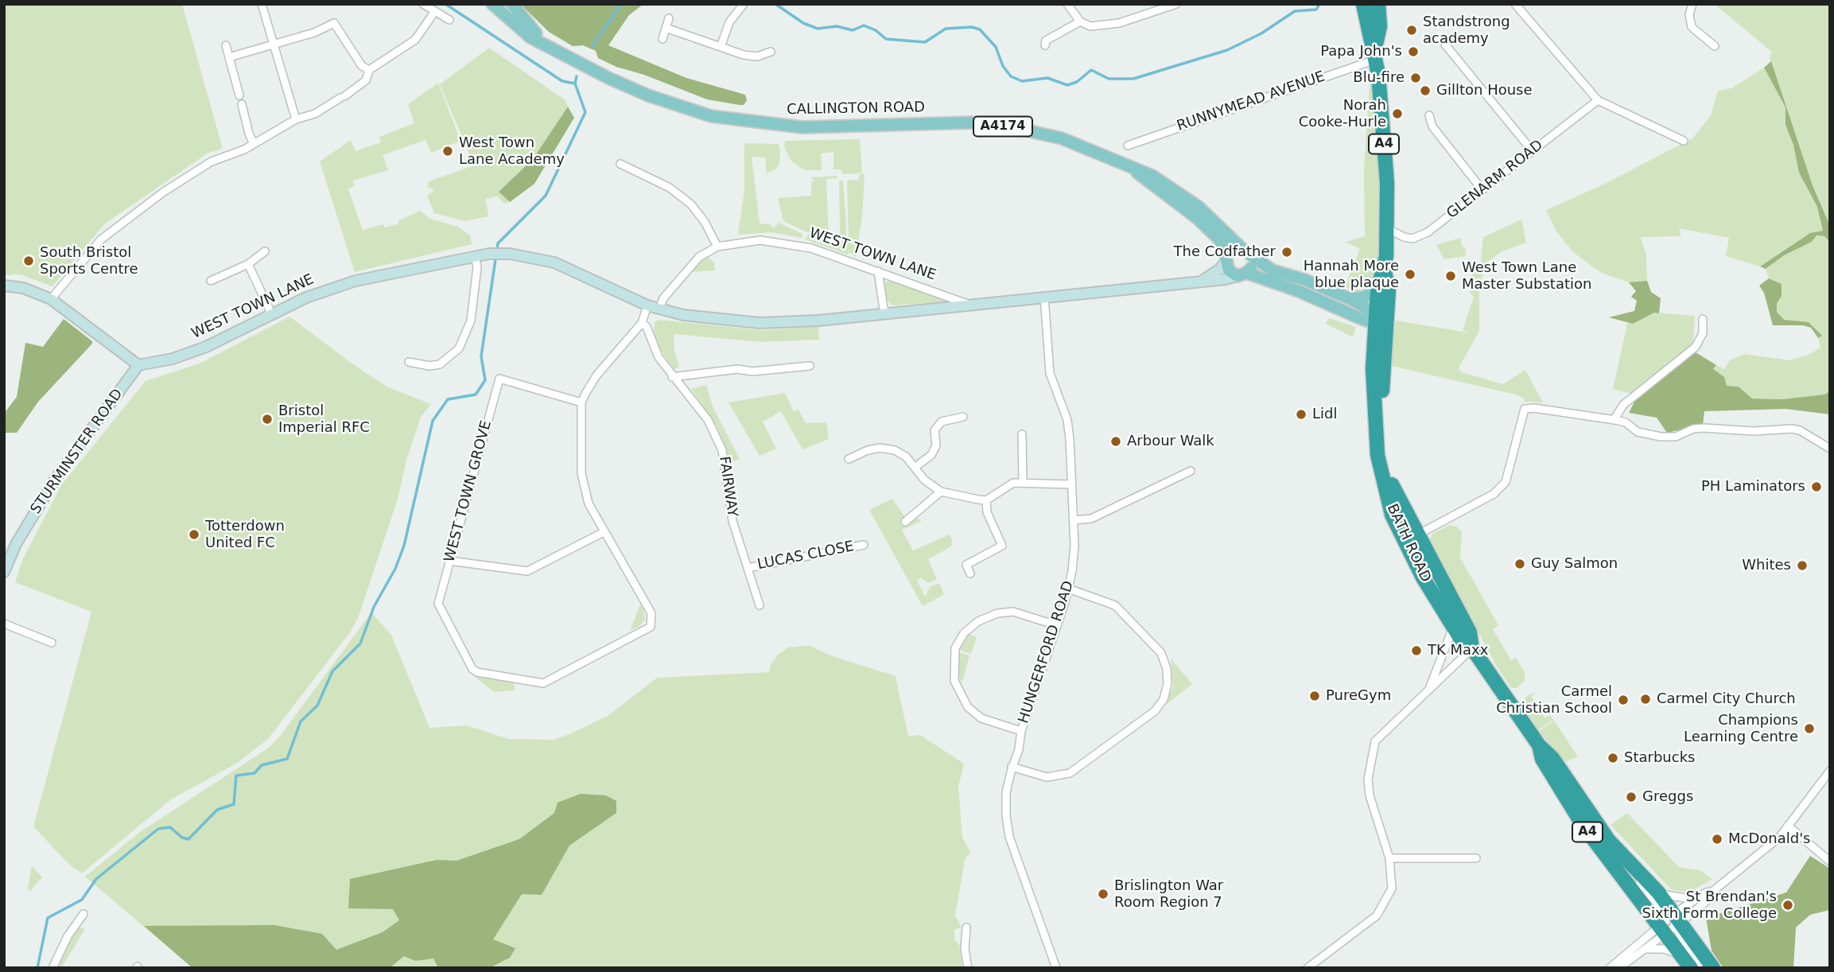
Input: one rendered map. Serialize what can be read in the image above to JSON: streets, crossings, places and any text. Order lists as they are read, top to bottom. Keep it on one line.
{"streets":{"highway":["A4","BATH ROAD"],"main road":["CALLINGTON ROAD","A4174","WEST TOWN LANE","STURMINSTER ROAD"],"street":["RUNNYMEAD AVENUE","GLENARM ROAD","FAIRWAY","WEST TOWN GROVE","LUCAS CLOSE","HUNGERFORD ROAD"]},"crossings":[["RUNNYMEAD AVENUE","A4"],["CALLINGTON ROAD","A4174"],["A4174","A4"],["A4174","WEST TOWN LANE"],["A4174","BATH ROAD"],["A4","GLENARM ROAD"],["A4","WEST TOWN LANE"],["A4","BATH ROAD"],["WEST TOWN LANE","STURMINSTER ROAD"],["WEST TOWN LANE","BATH ROAD"],["WEST TOWN LANE","HUNGERFORD ROAD"],["FAIRWAY","LUCAS CLOSE"]],"places":["Standstrong academy","Papa John's","Blu-fire","Gillton House","Norah Cooke-Hurle","West Town Lane Academy","The Codfather","South Bristol Sports Centre","Hannah More blue plaque","West Town Lane Master Substation","Lidl","Bristol Imperial RFC","Arbour Walk","PH Laminators","Totterdown United FC","Guy Salmon","Whites","TK Maxx","PureGym","Carmel City Church","Carmel Christian School","Champions Learning Centre","Starbucks","Greggs","McDonald's","Brislington War Room Region 7","St Brendan's Sixth Form College"]}
